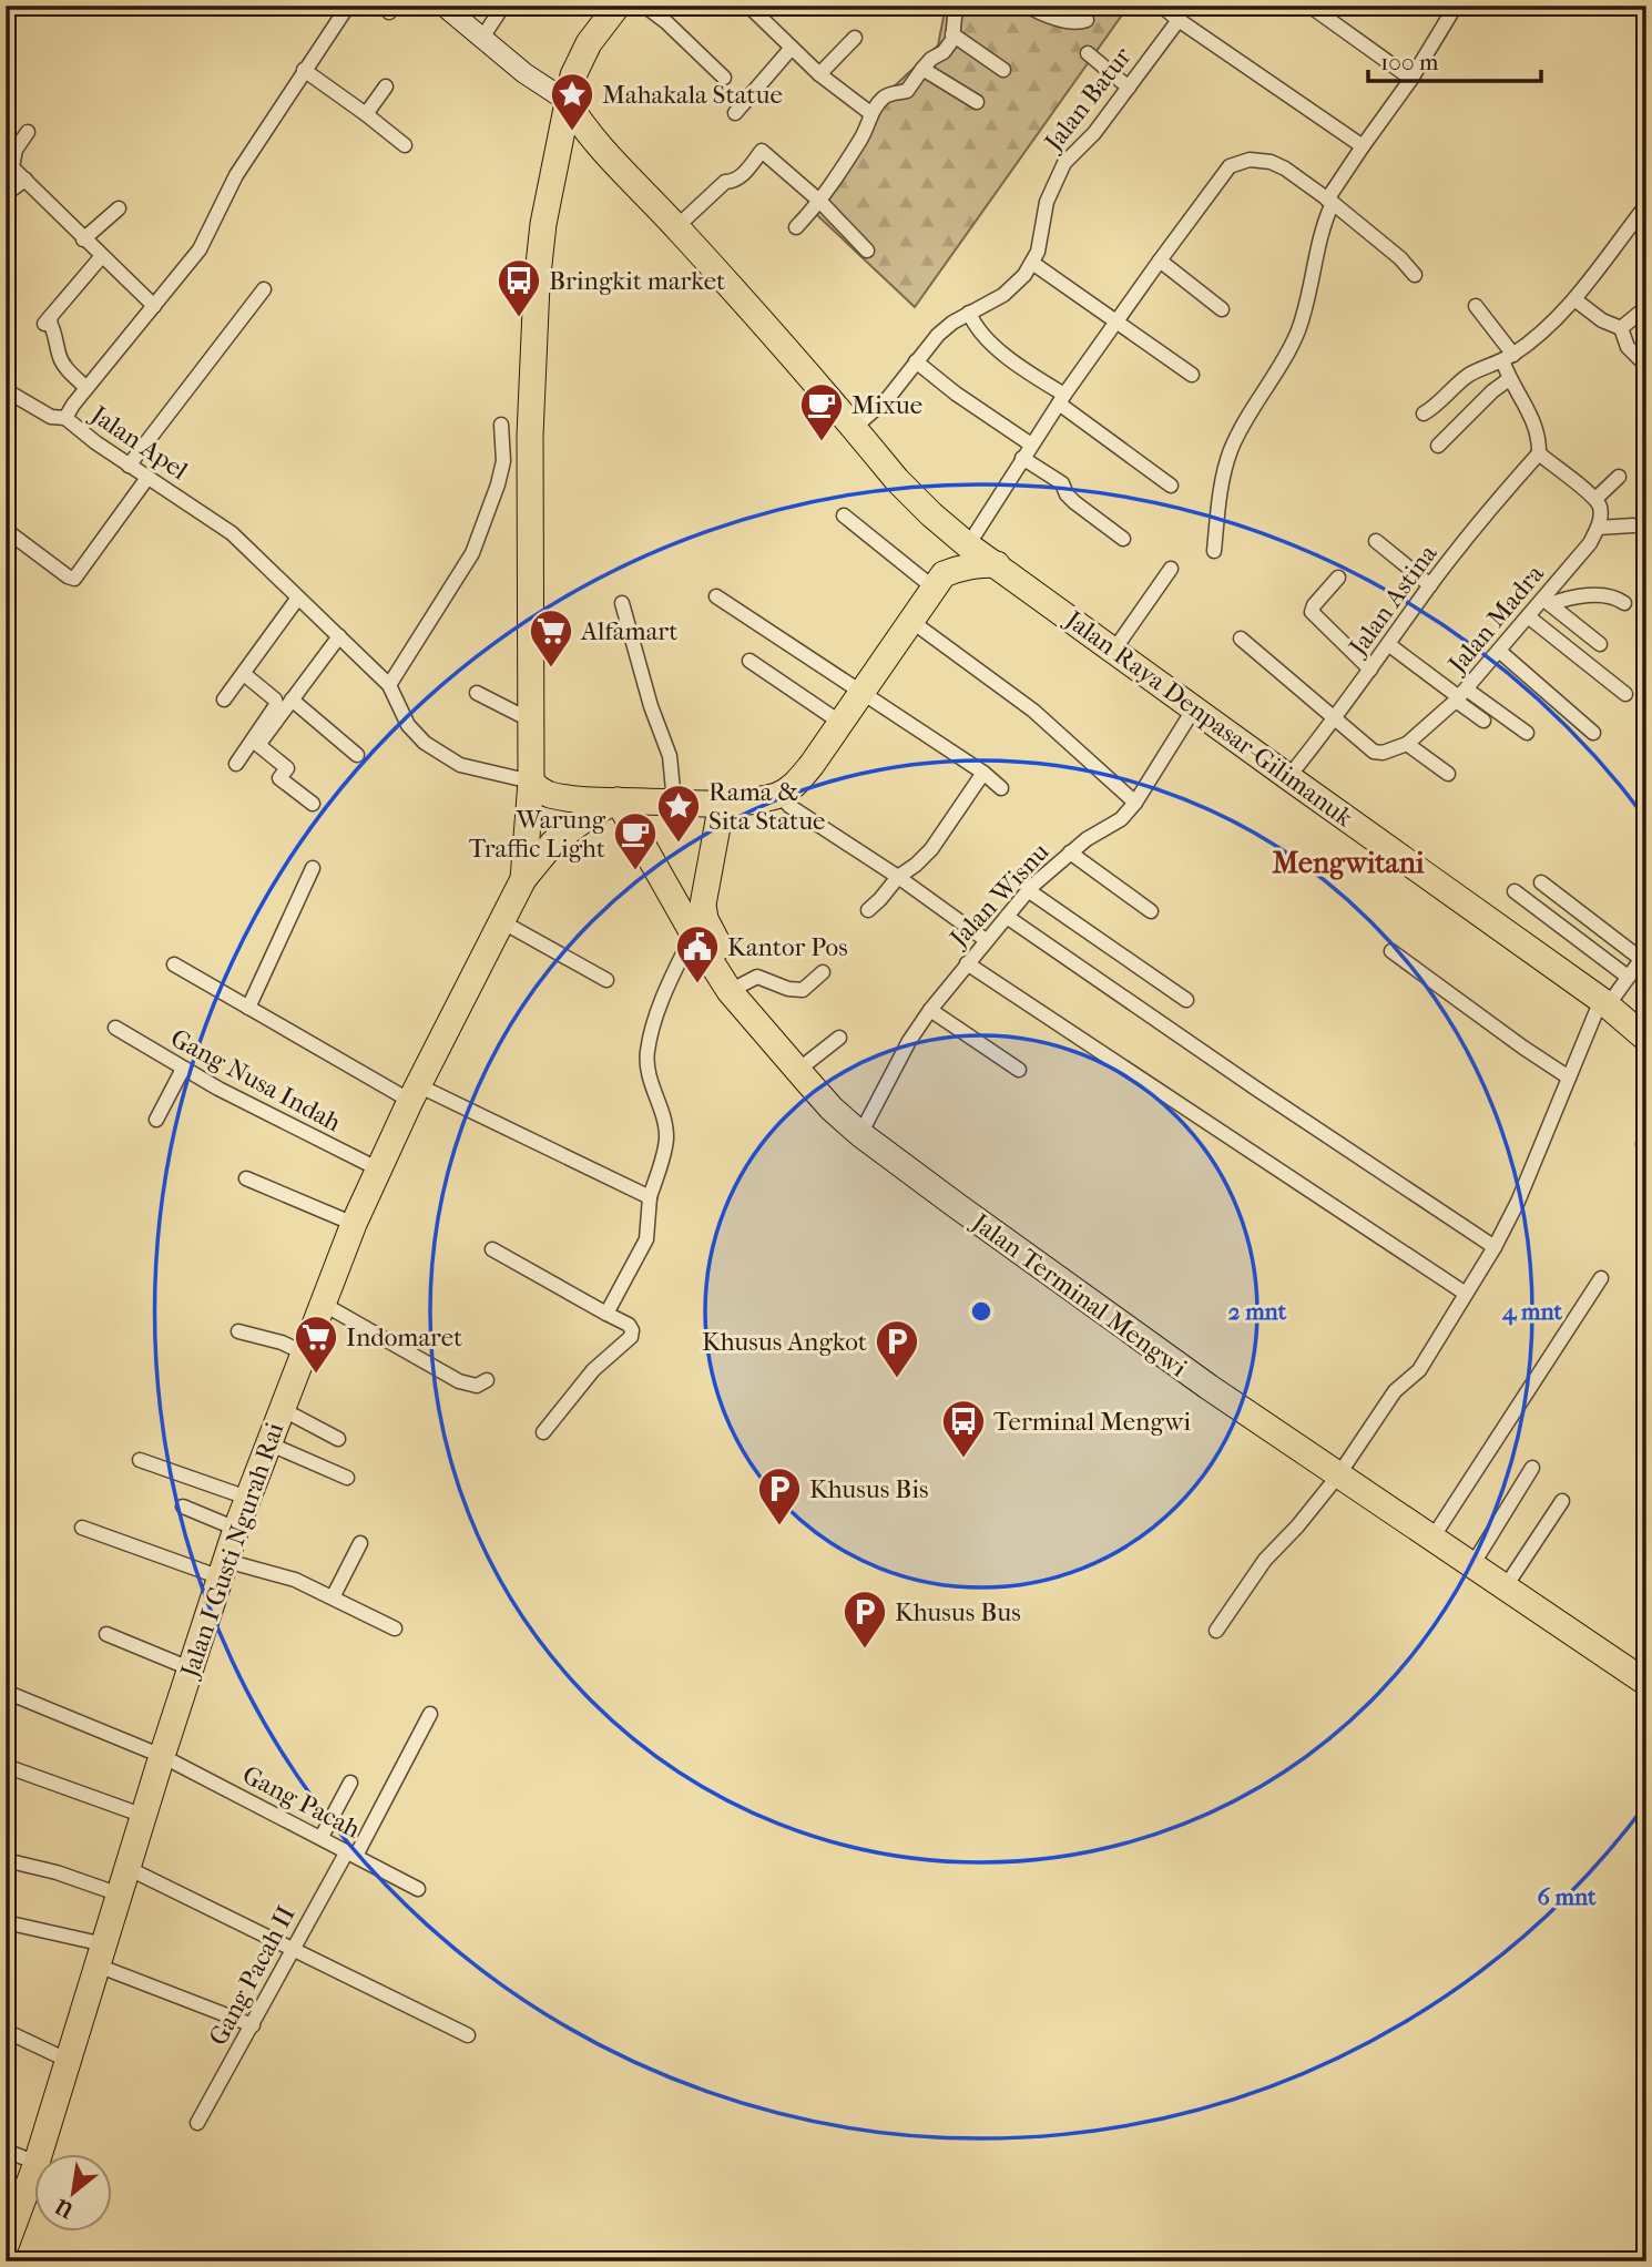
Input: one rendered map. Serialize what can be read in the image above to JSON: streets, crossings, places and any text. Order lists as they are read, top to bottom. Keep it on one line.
{"streets":{"highway":["Jalan Raya Denpasar-Gilimanuk","Jalan Terminal Mengwi","Jalan I Gusti Ngurah Rai"],"street":["Jalan Batur","Jalan Apel","Jalan Astina","Jalan Madra","Jalan Wisnu","Gang Nusa Indah","Gang Pacah","Gang Pacah II"]},"crossings":[["Jalan Batur","Jalan Raya Denpasar-Gilimanuk"],["Jalan Astina","Jalan Raya Denpasar-Gilimanuk"],["Jalan Raya Denpasar-Gilimanuk","Jalan Wisnu"],["Jalan Wisnu","Jalan Terminal Mengwi"],["Gang Nusa Indah","Jalan I Gusti Ngurah Rai"],["Jalan I Gusti Ngurah Rai","Gang Pacah"],["Gang Pacah","Gang Pacah II"]],"districts":["Mengwitani"],"places":{"place":["Mahakala Statue","Rama & Sita Statue"],"bus stop":["Bringkit market","Terminal Mengwi"],"cafe":["Mixue","Warung Traffic Light"],"supermarket":["Alfamart","Indomaret"],"public building":["Kantor Pos"],"parking":["Khusus Angkot","Khusus Bis","Khusus Bus"]},"scale_bar":"100 m","north":"bottom left","rings":["2 mnt","4 mnt","6 mnt"]}
